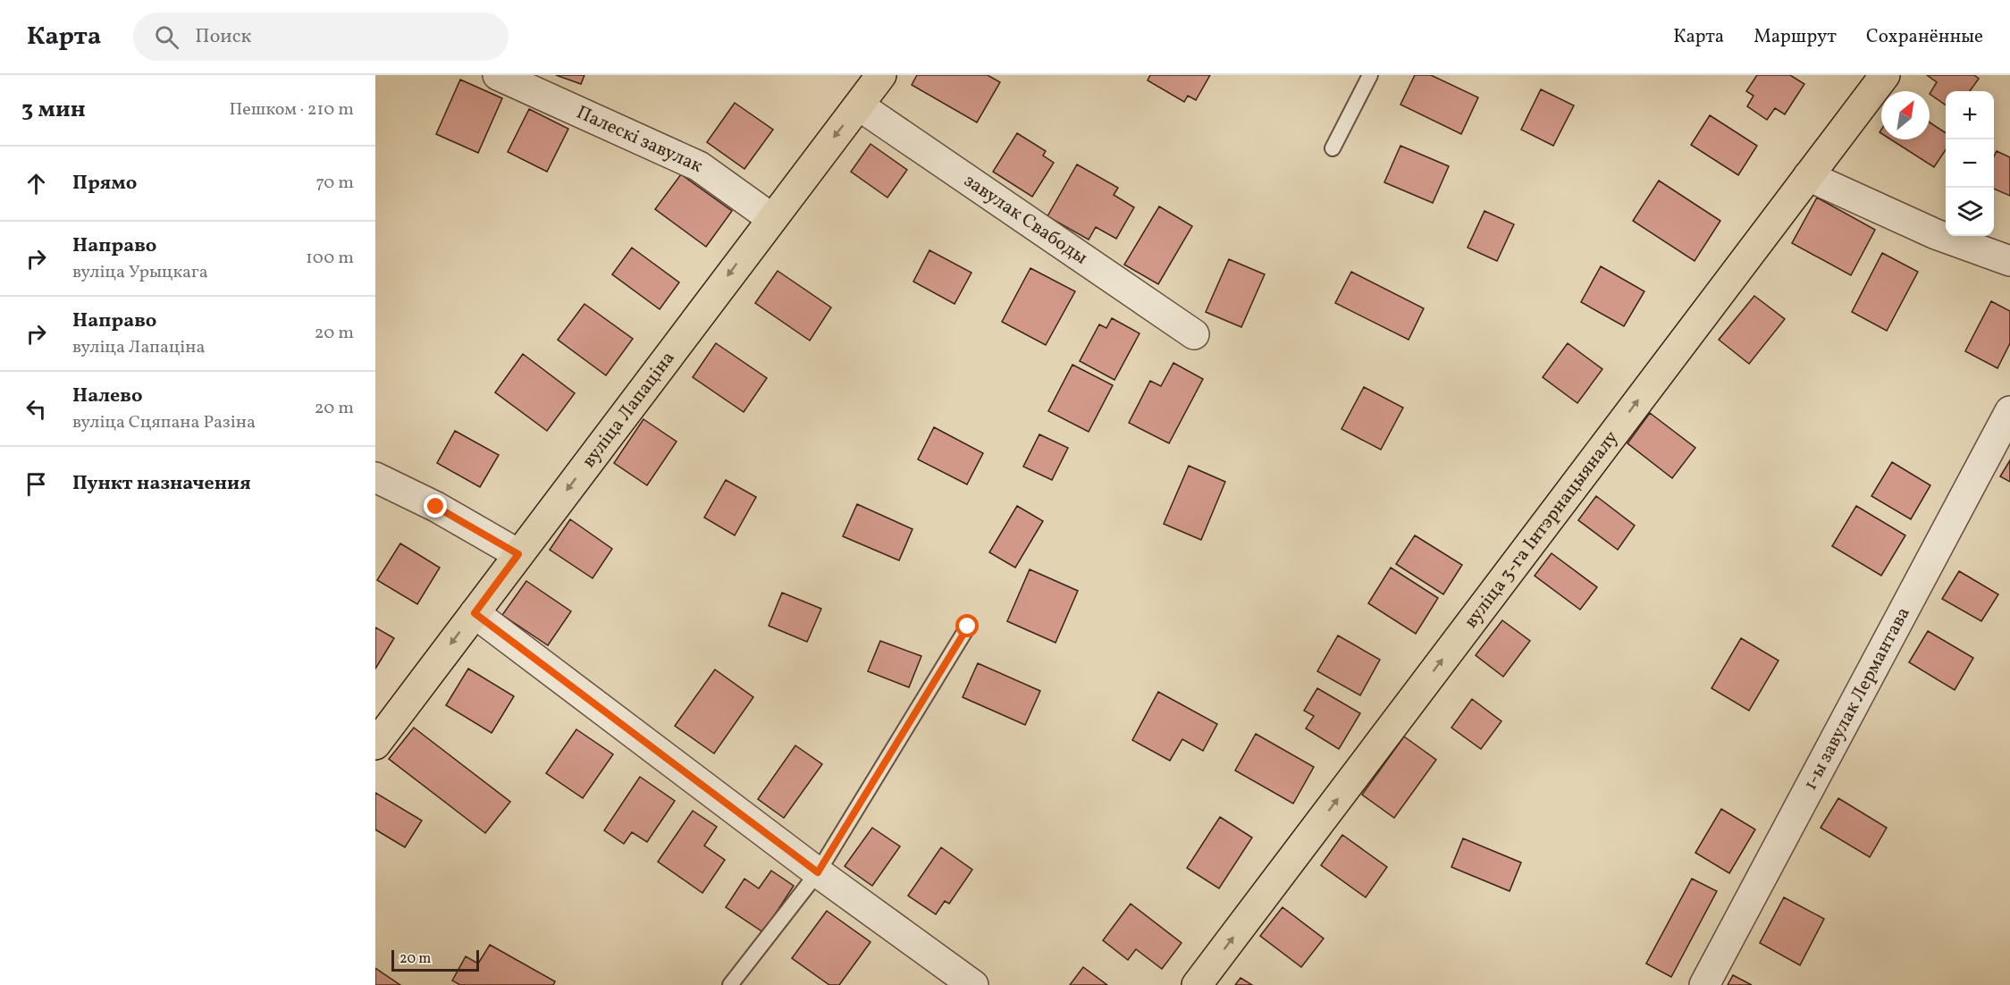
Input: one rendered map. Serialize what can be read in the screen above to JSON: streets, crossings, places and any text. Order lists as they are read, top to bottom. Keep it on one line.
{"streets":{"main road":["вуліца Лапаціна","вуліца 3-га Інтэрнацыяналу"],"street":["Палескі завулак","завулак Свабоды","1-ы завулак Лермантава"]},"crossings":[["Палескі завулак","вуліца Лапаціна"],["завулак Свабоды","вуліца Лапаціна"]],"one_way":["вуліца Лапаціна","вуліца 3-га Інтэрнацыяналу"],"scale_bar":"20 m","north":"top right","page":{"header":"Карта","search":"Поиск","nav":["Карта","Маршрут","Сохранённые"],"heading":["3 мин","Пешком · 210 m"],"map_buttons":["+","−"],"list":[["Прямо","70 m"],["Направо","вуліца Урыцкага","100 m"],["Направо","вуліца Лапаціна","20 m"],["Налево","вуліца Сцяпана Разіна","20 m"],"Пункт назначения"],"scale":"20 m"}}
